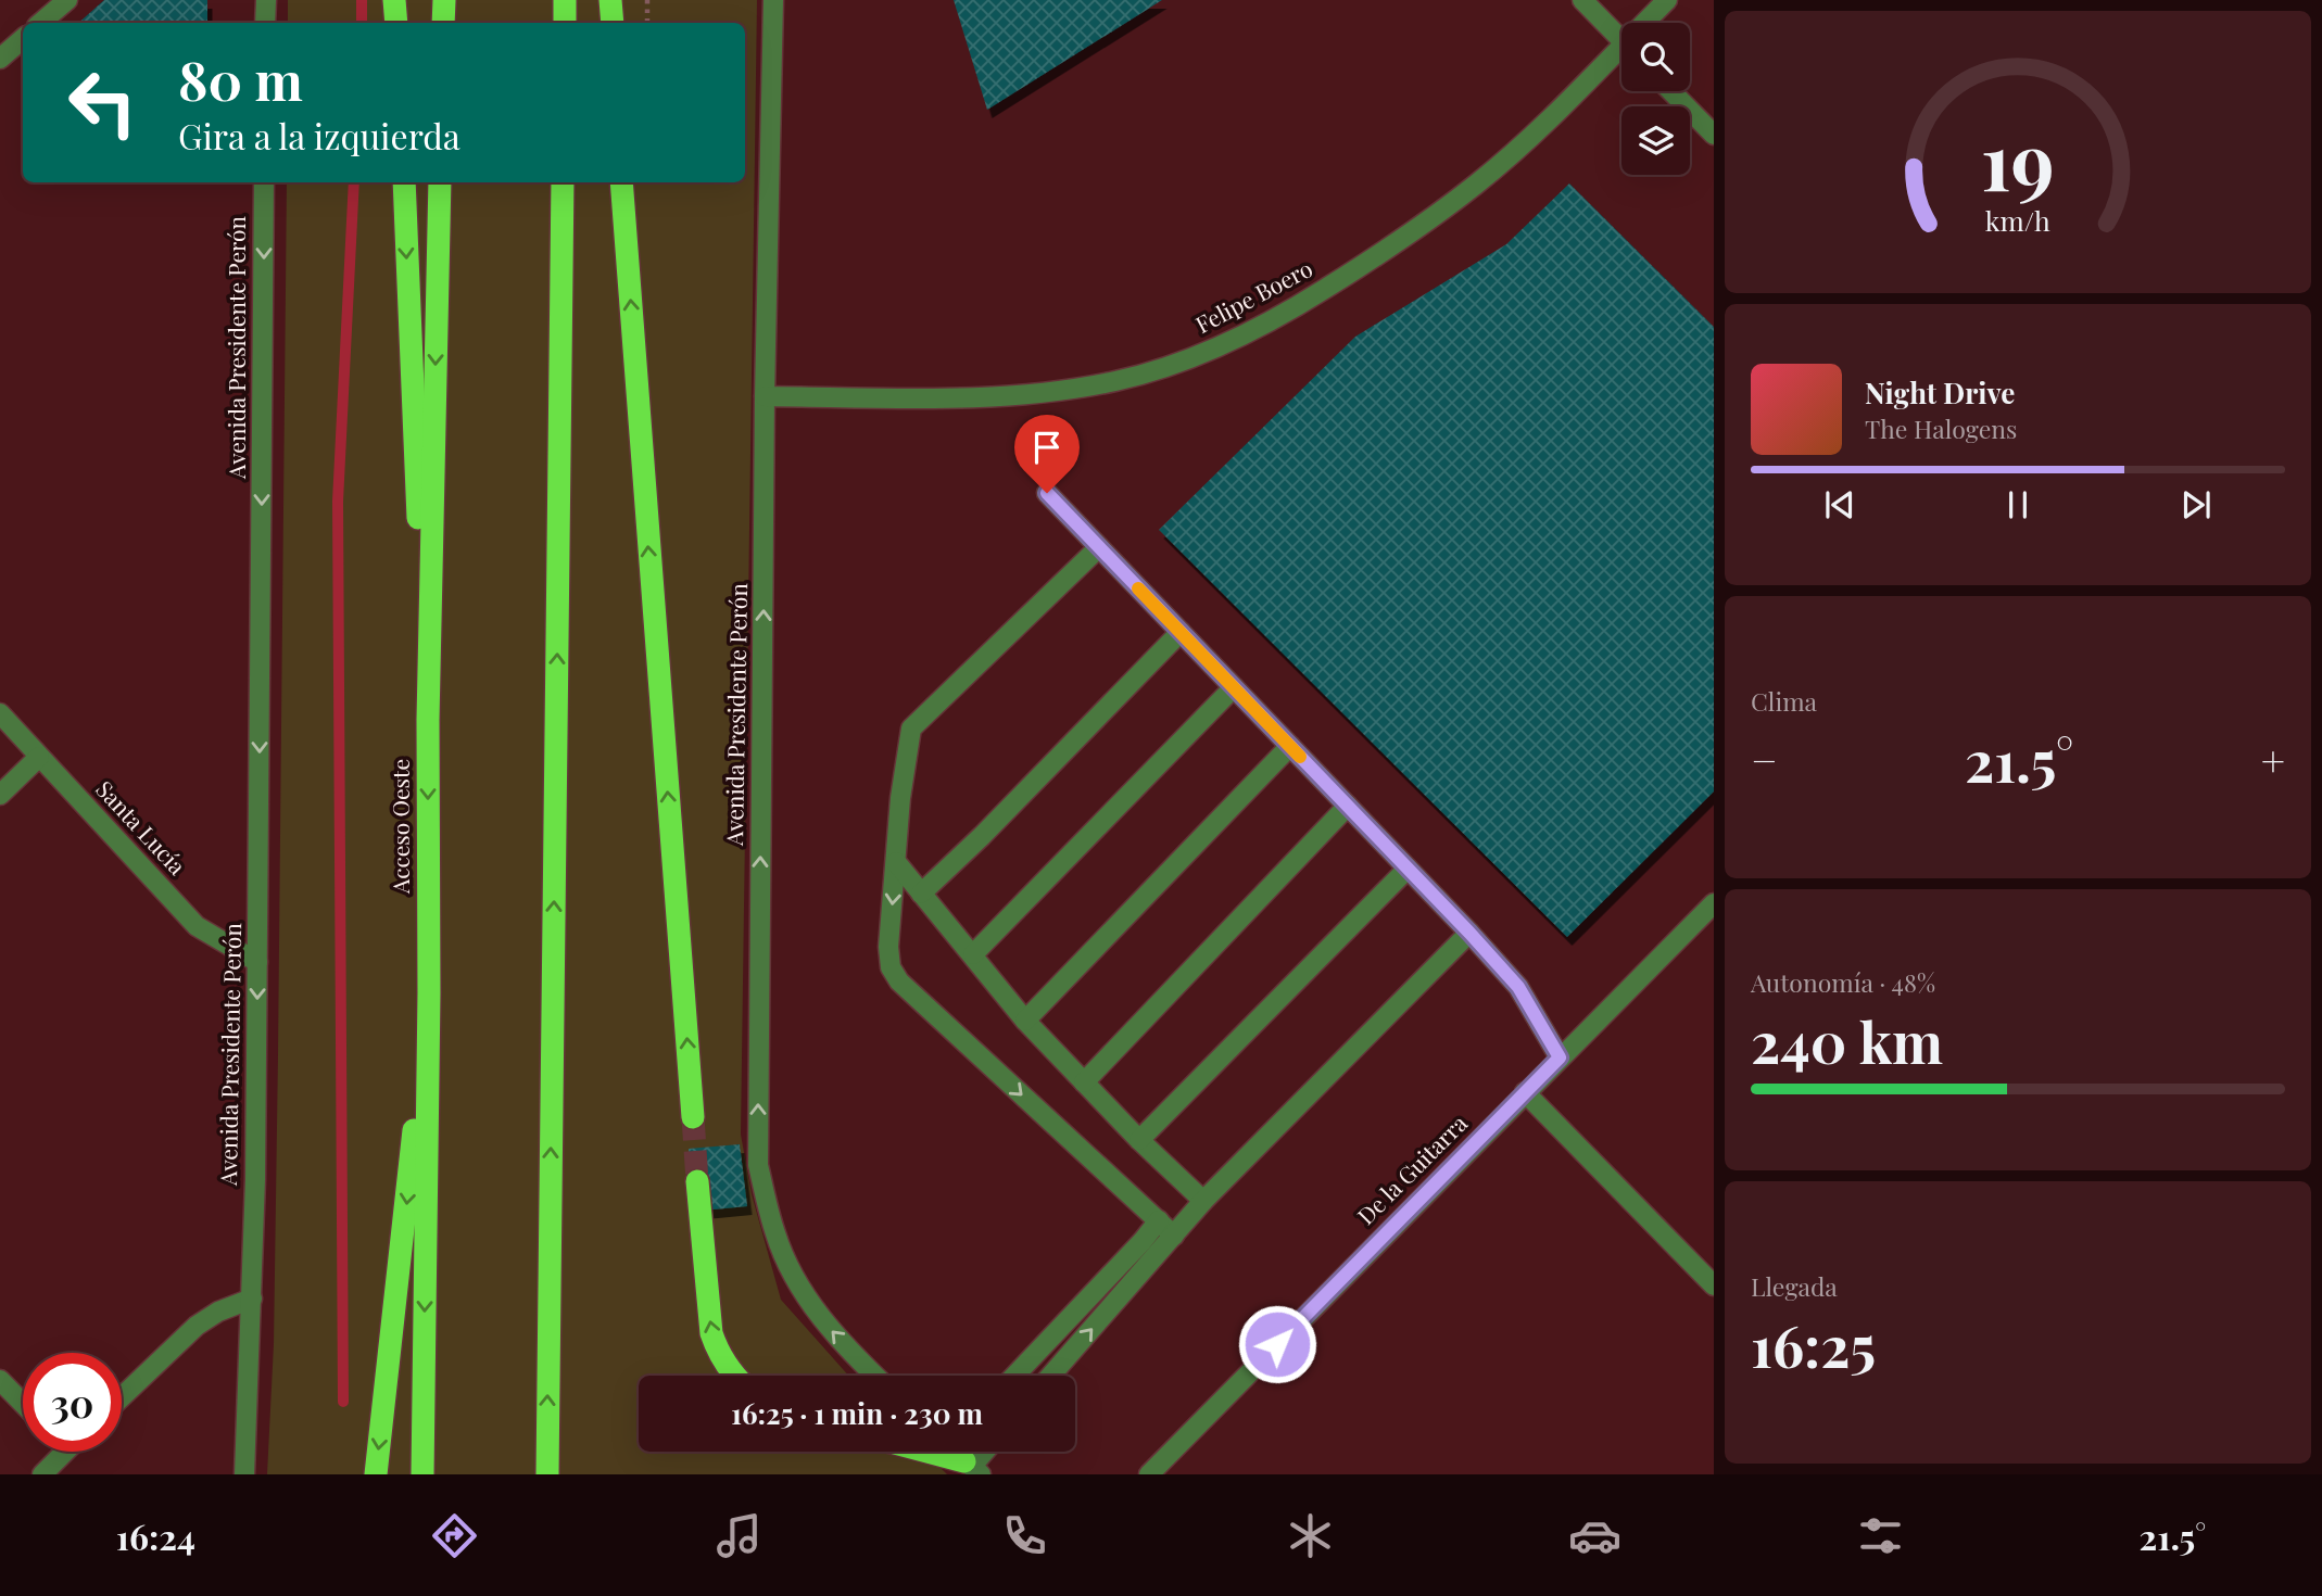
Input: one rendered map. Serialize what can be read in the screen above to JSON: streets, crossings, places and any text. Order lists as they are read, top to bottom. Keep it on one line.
{"streets":{"highway":["Acceso Oeste"],"street":["Felipe Boero","Avenida Presidente Perón","Santa Lucía","De la Guitarra"]},"crossings":[["Felipe Boero","Avenida Presidente Perón"],["Avenida Presidente Perón","Santa Lucía"]],"page":{"turn":["80 m","Gira a la izquierda"],"song":["Night Drive","The Halogens"],"tile":["Clima",["Autonomía · 48%","240 km"],["Llegada","16:25"]],"heat":["−","21.5°","+"],"limit":"30","trip":"16:25 · 1 min · 230 m","tabs":["16:24","21.5°"],"gauge":["19","km/h"]}}
